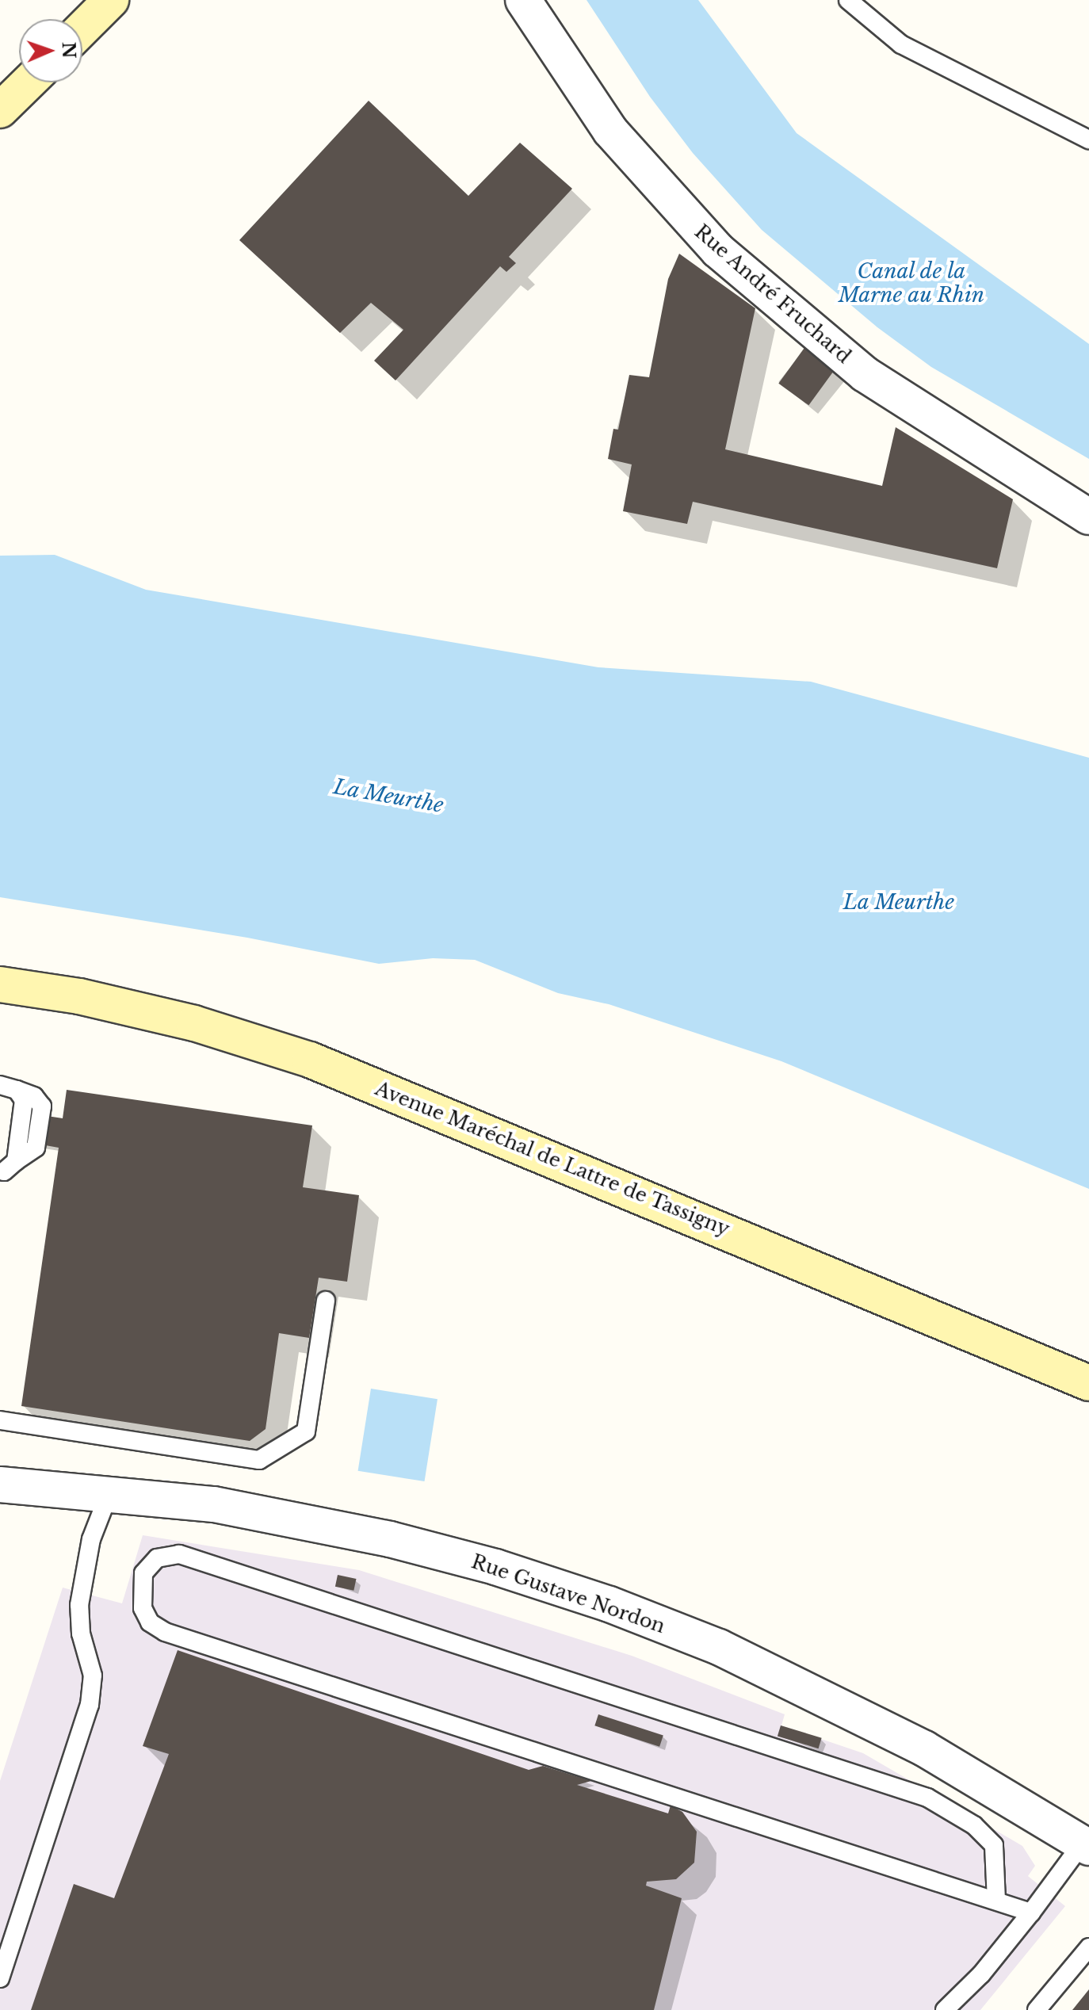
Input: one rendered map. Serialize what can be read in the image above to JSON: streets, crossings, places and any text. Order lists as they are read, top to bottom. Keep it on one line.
{"streets":{"main road":["Avenue Maréchal de Lattre de Tassigny"],"street":["Rue André Fruchard","Rue Gustave Nordon"]},"water":["Canal de la Marne au Rhin","La Meurthe"],"north":"right"}
